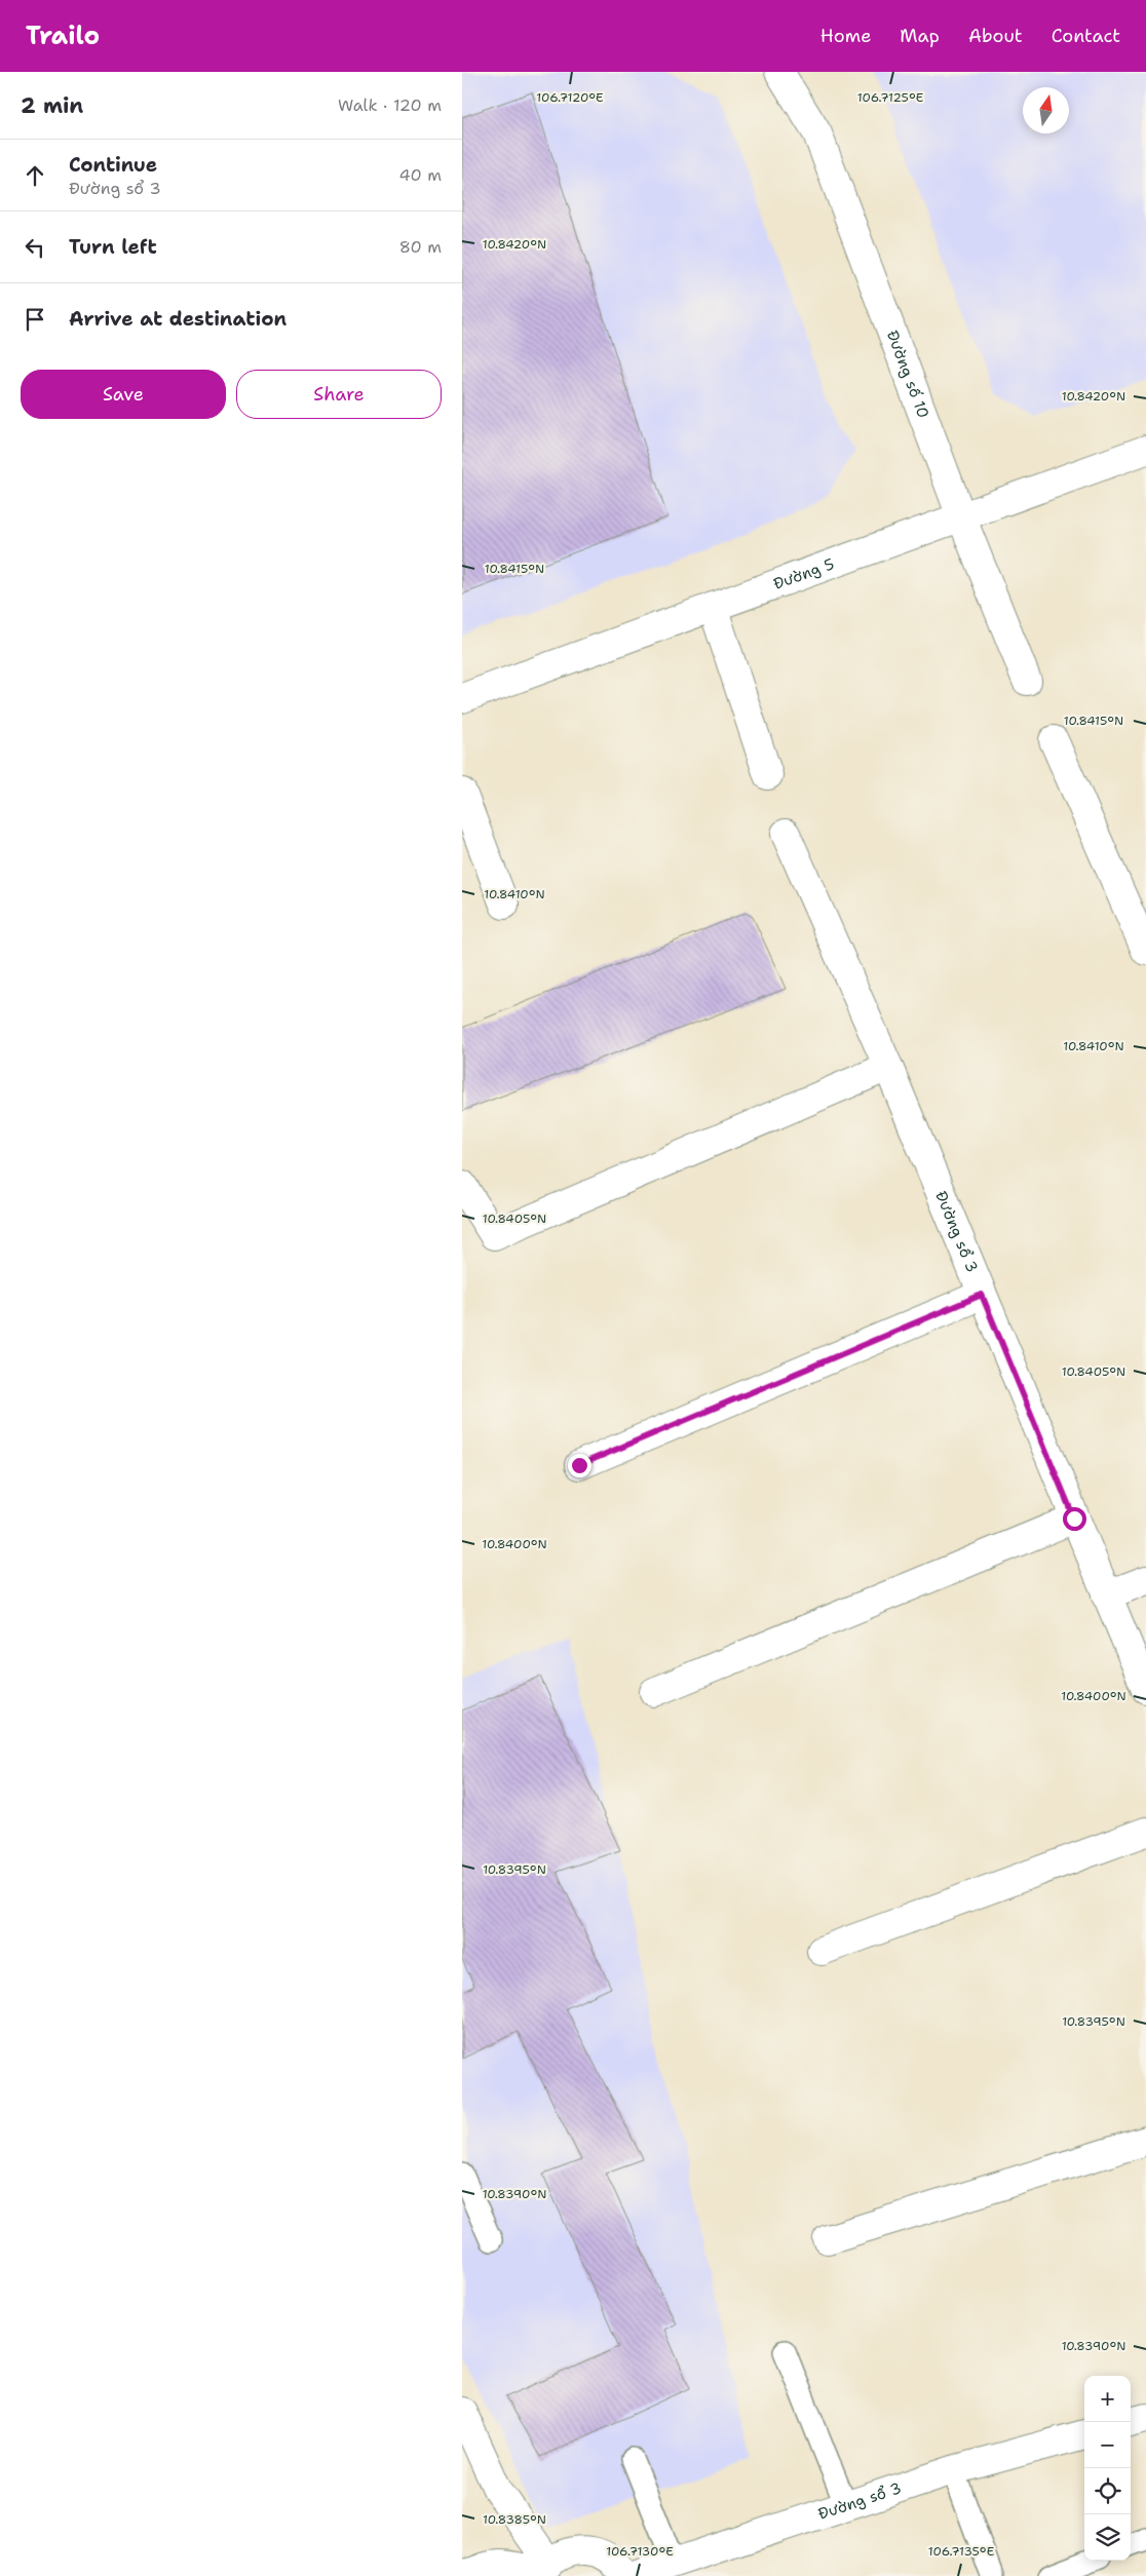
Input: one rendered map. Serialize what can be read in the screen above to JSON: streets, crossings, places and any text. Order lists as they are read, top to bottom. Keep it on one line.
{"streets":{"street":["Đường số 10","Đường 5","Đường sổ 3"]},"crossings":[["Đường số 10","Đường 5"]],"north":"top","page":{"header":"Trailo","nav":["Home","Map","About","Contact"],"heading":["2 min","Walk · 120 m"],"list":[["Continue","Đường sổ 3","40 m"],["Turn left","80 m"],"Arrive at destination"],"buttons":["Save","Share"],"map_buttons":["+","−"]},"coordinates":["106.7120°E","106.7125°E","10.8420°N","10.8415°N","10.8410°N","10.8405°N","10.8400°N","10.8395°N","10.8390°N","10.8385°N","106.7130°E","106.7135°E"]}
